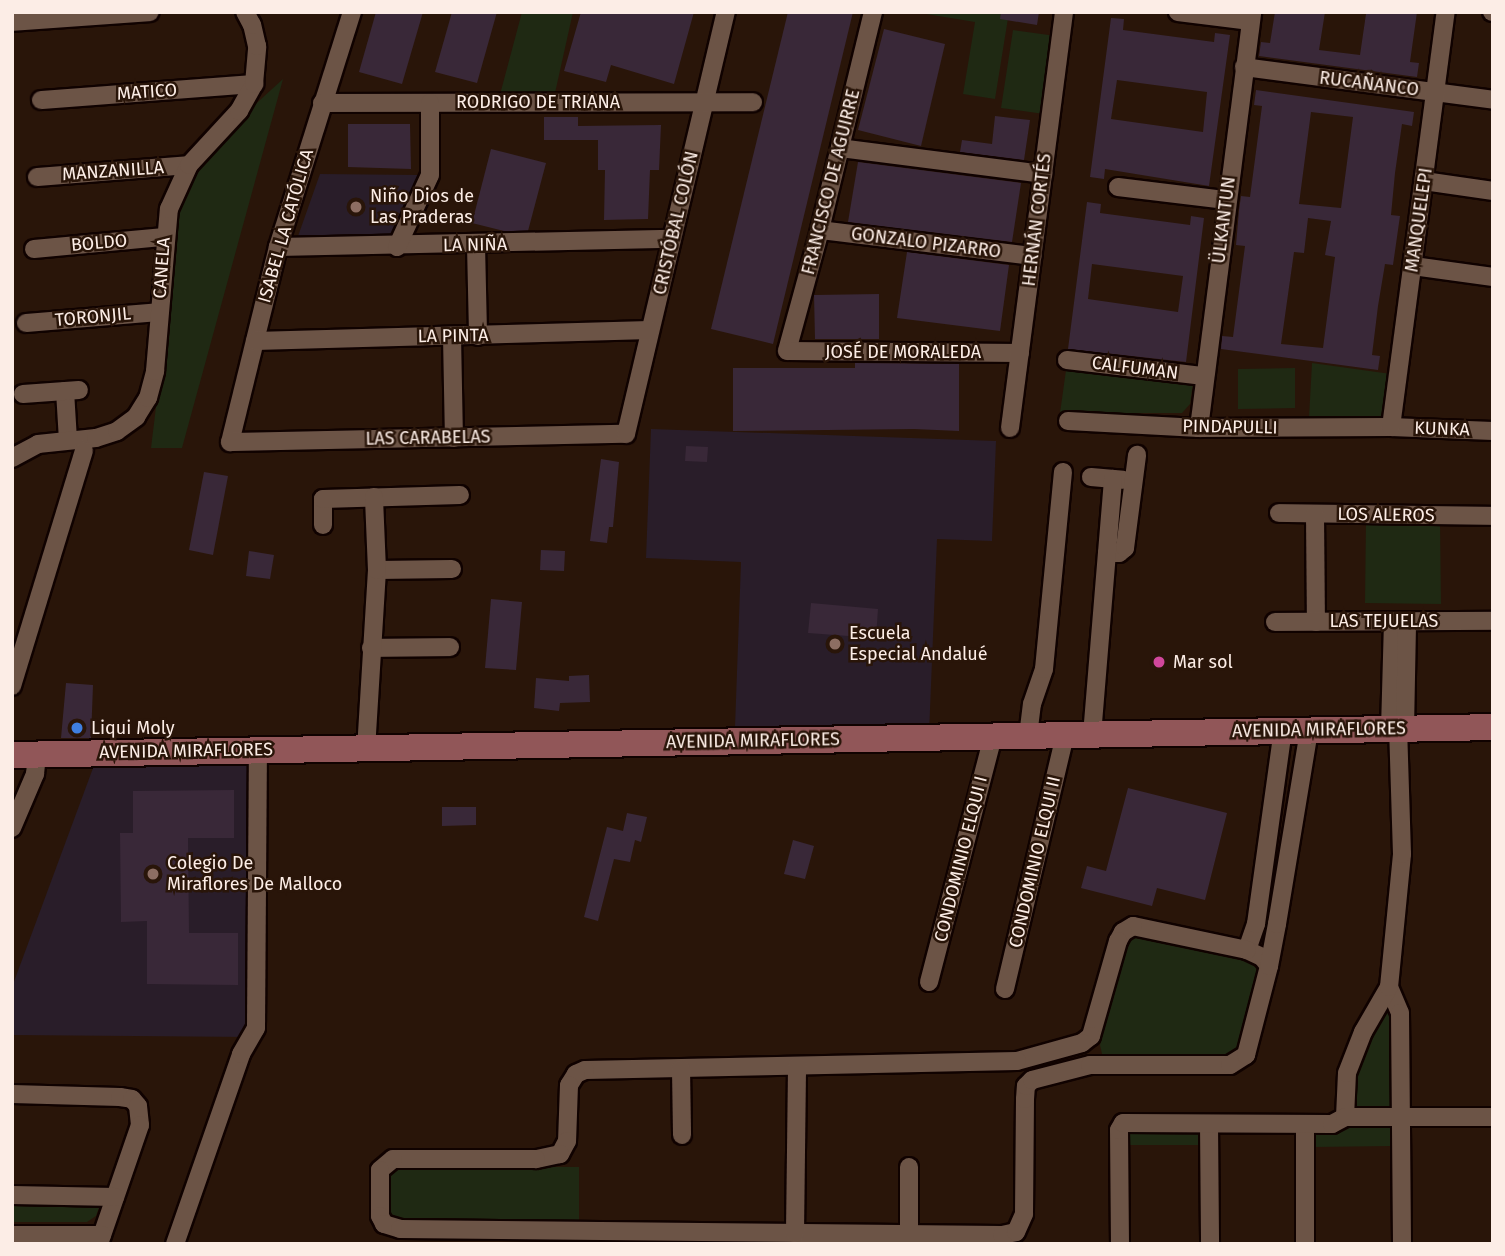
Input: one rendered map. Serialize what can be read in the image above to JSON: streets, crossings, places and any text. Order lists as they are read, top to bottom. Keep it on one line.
{"streets":{"main road":["AVENIDA MIRAFLORES"],"street":["RUCAÑANCO","MATICO","RODRIGO DE TRIANA","MANZANILLA","FRANCISCO DE AGUIRRE","HERNÁN CORTÉS","ÜLKANTUN","MANQUELEPI","CRISTÓBAL COLÓN","ISABEL LA CATÓLICA","BOLDO","GONZALO PIZARRO","LA NIÑA","CANELA","TORONJIL","LA PINTA","JOSÉ DE MORALEDA","CALFUMAN","PINDAPULLI","KUNKA","LAS CARABELAS","LOS ALEROS","LAS TEJUELAS","CONDOMINIO ELQUI I","CONDOMINIO ELQUI II"]},"crossings":[["RUCAÑANCO","ÜLKANTUN"],["RUCAÑANCO","MANQUELEPI"],["MATICO","CANELA"],["RODRIGO DE TRIANA","CRISTÓBAL COLÓN"],["RODRIGO DE TRIANA","ISABEL LA CATÓLICA"],["MANZANILLA","CANELA"],["FRANCISCO DE AGUIRRE","GONZALO PIZARRO"],["FRANCISCO DE AGUIRRE","JOSÉ DE MORALEDA"],["HERNÁN CORTÉS","GONZALO PIZARRO"],["HERNÁN CORTÉS","JOSÉ DE MORALEDA"],["ÜLKANTUN","CALFUMAN"],["ÜLKANTUN","PINDAPULLI"],["MANQUELEPI","PINDAPULLI"],["MANQUELEPI","KUNKA"],["CRISTÓBAL COLÓN","LA NIÑA"],["CRISTÓBAL COLÓN","LA PINTA"],["CRISTÓBAL COLÓN","LAS CARABELAS"],["ISABEL LA CATÓLICA","LA NIÑA"],["ISABEL LA CATÓLICA","LA PINTA"],["ISABEL LA CATÓLICA","LAS CARABELAS"],["BOLDO","CANELA"],["CANELA","TORONJIL"],["PINDAPULLI","KUNKA"],["AVENIDA MIRAFLORES","CONDOMINIO ELQUI I"],["AVENIDA MIRAFLORES","CONDOMINIO ELQUI II"]],"places":["Niño Dios de Las Praderas","Escuela Especial Andalué","Mar sol","Liqui Moly","Colegio De Miraflores De Malloco"]}
